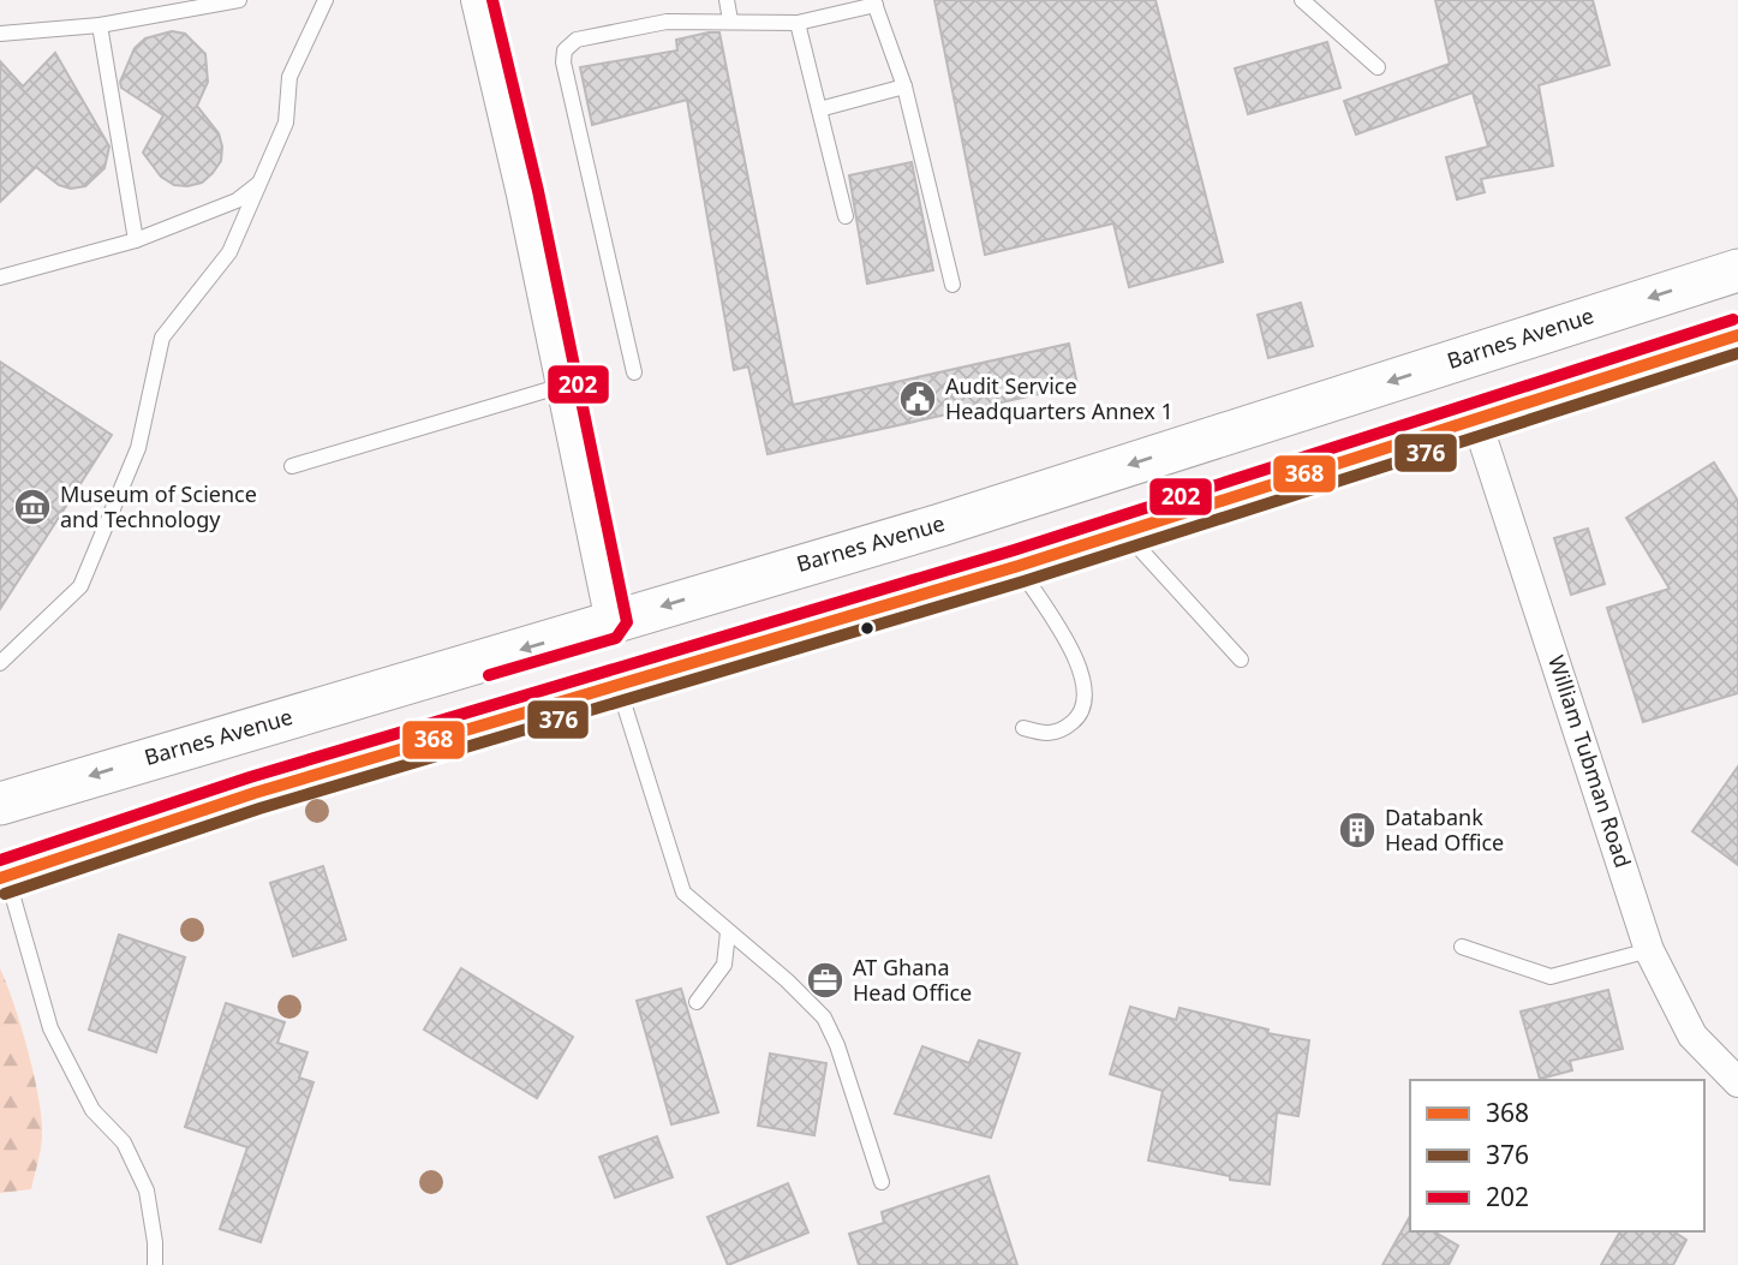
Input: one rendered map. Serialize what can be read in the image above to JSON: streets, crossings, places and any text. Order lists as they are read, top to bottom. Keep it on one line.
{"streets":{"main road":["Barnes Avenue"],"street":["William Tubman Road"]},"places":{"public building":["Audit Service Headquarters Annex 1"],"museum":["Museum of Science and Technology"],"building":["Databank Head Office"],"office":["AT Ghana Head Office"]},"lines":["transit line 202","transit line 368","transit line 376"],"legend":["368","376","202"]}
